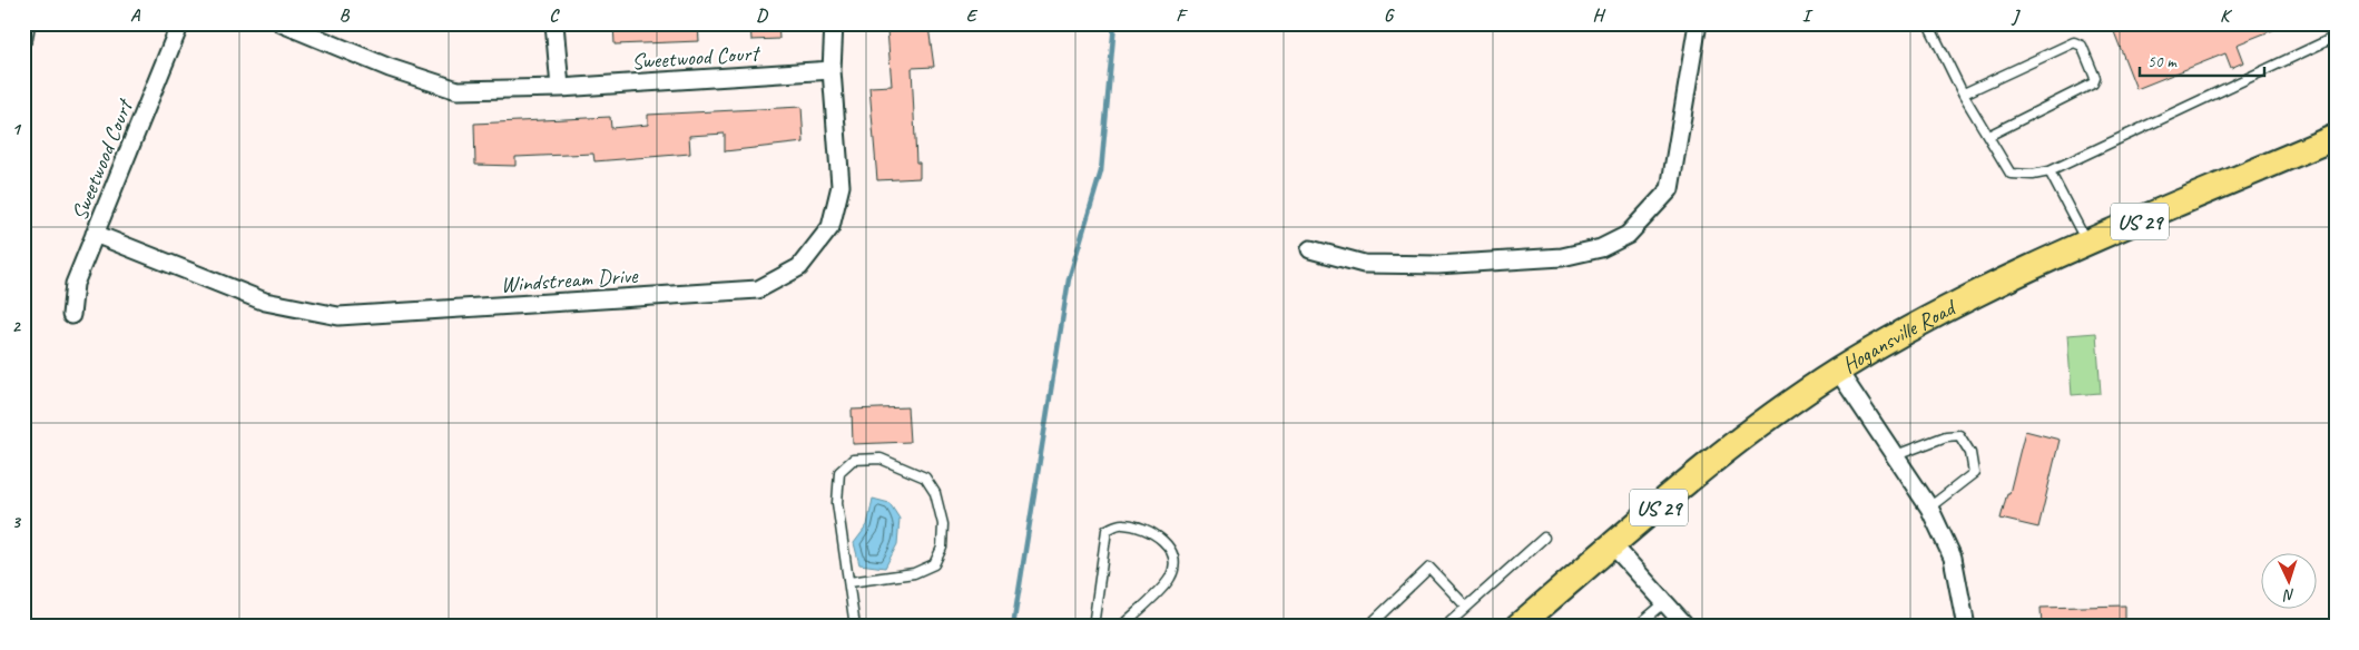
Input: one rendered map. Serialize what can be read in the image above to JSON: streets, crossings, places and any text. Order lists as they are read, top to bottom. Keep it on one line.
{"streets":{"main road":["US 29","Hogansville Road"],"street":["Sweetwood Court","Windstream Drive"]},"crossings":[["Sweetwood Court","Windstream Drive"]],"scale_bar":"50 m","north":"bottom","grid":{"columns":["A","B","C","D","E","F","G","H","I","J","K"],"rows":["1","2","3"]}}
